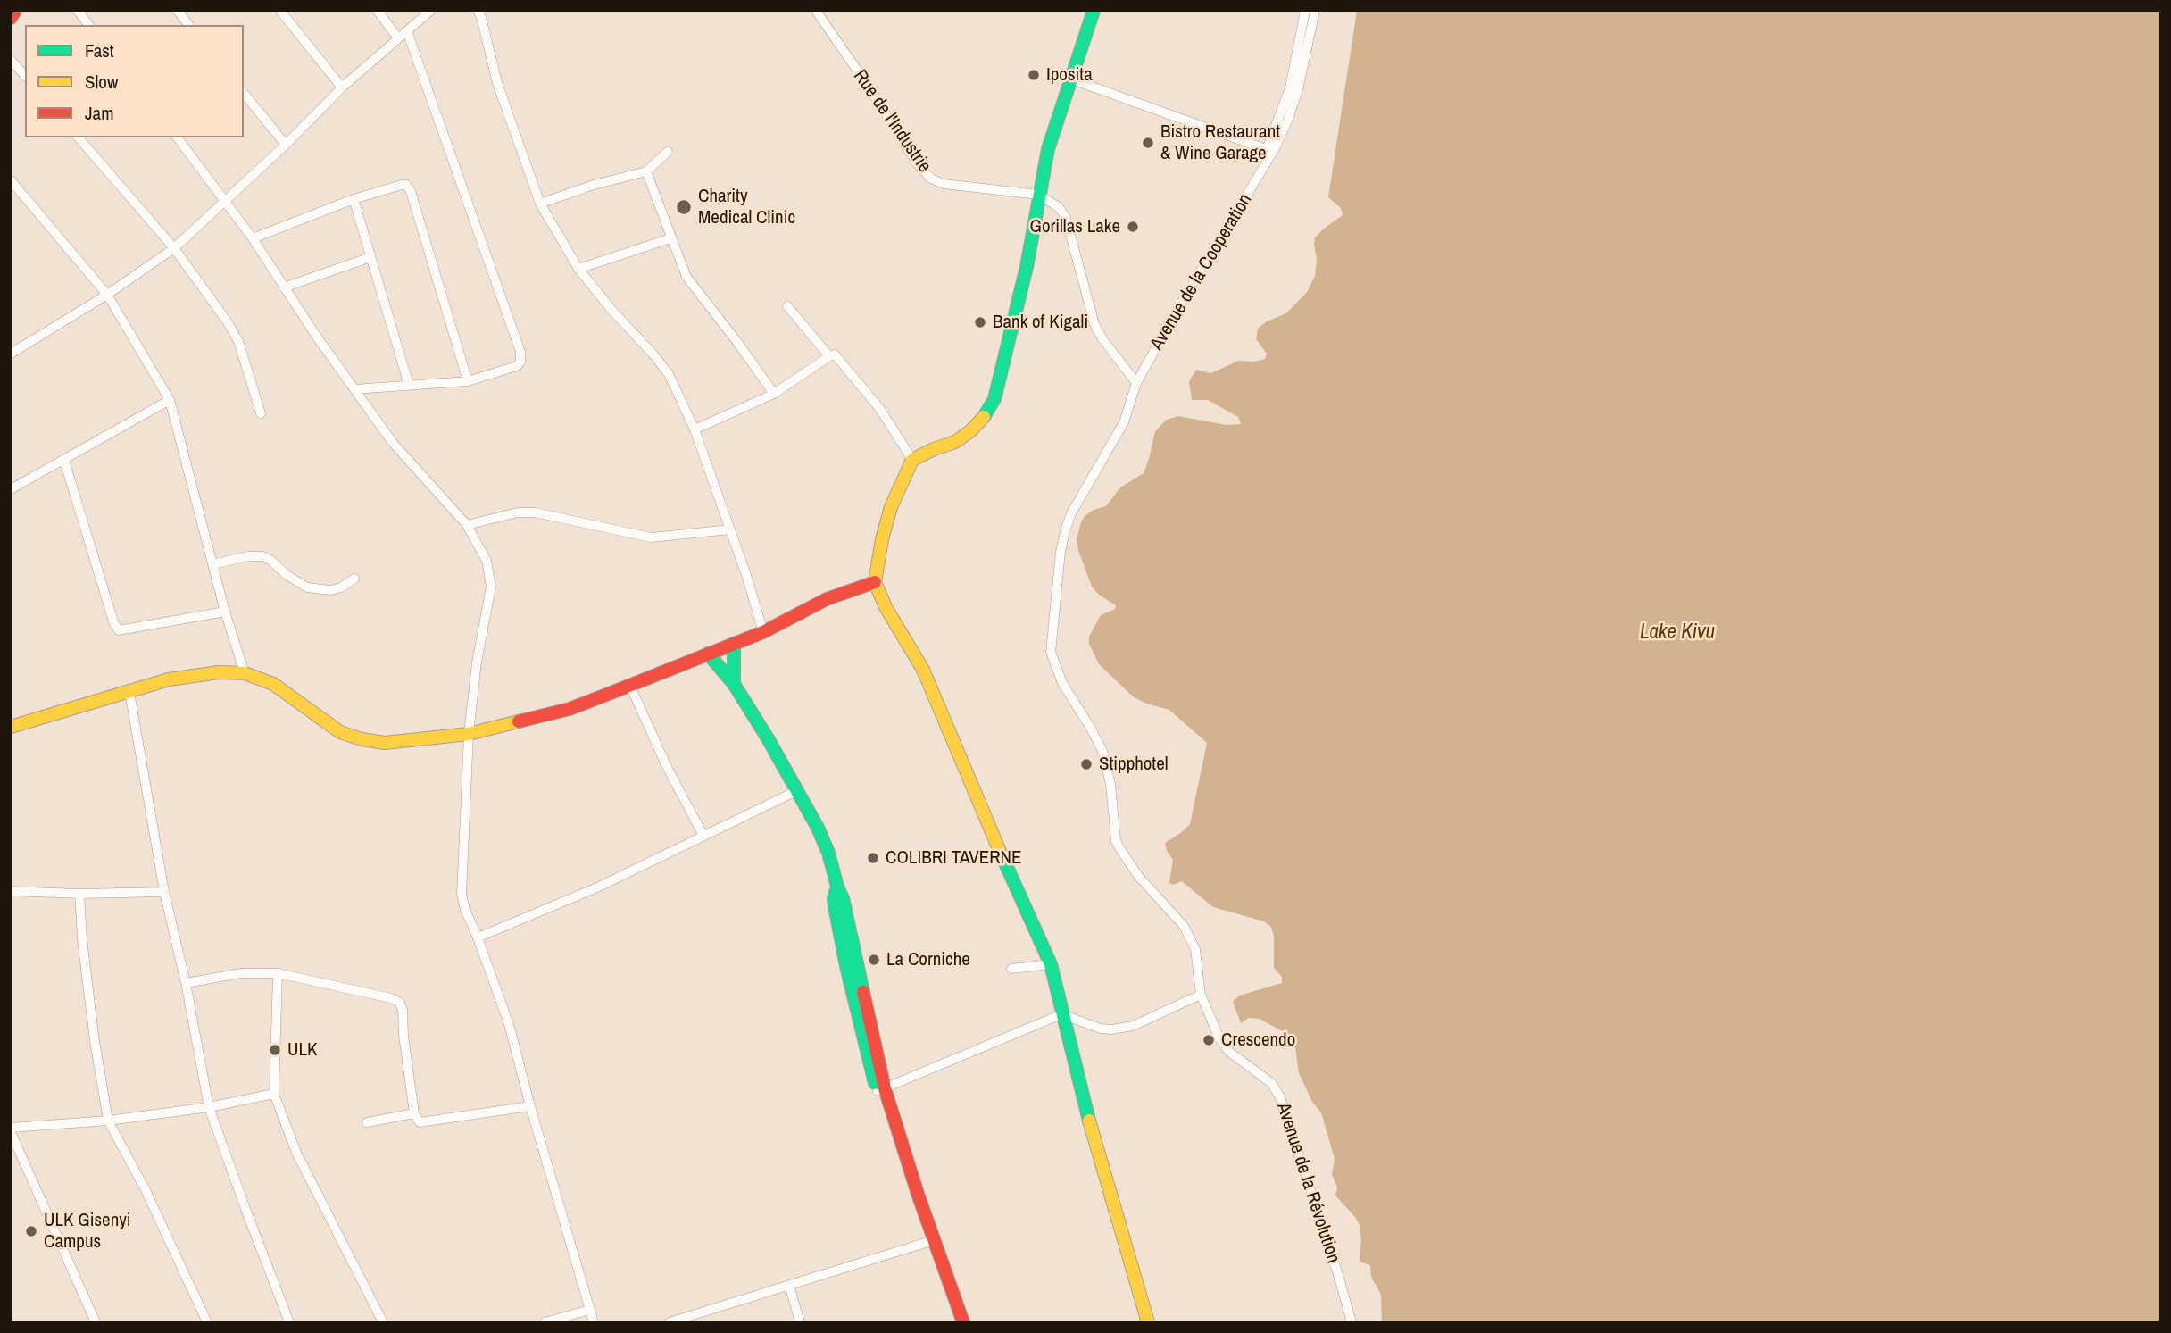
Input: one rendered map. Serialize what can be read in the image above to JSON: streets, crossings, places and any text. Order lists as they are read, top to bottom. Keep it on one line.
{"streets":{"street":["Rue de l'Industrie","Avenue de la Cooperation","Avenue de la Révolution"]},"crossings":[["Avenue de la Cooperation","Avenue de la Révolution"]],"water":["Lake Kivu"],"places":["Iposita","Bistro Restaurant & Wine Garage","Charity Medical Clinic","Gorillas Lake","Bank of Kigali","Stipphotel","COLIBRI TAVERNE","La Corniche","Crescendo","ULK","ULK Gisenyi Campus"],"legend":["Fast","Slow","Jam"]}
